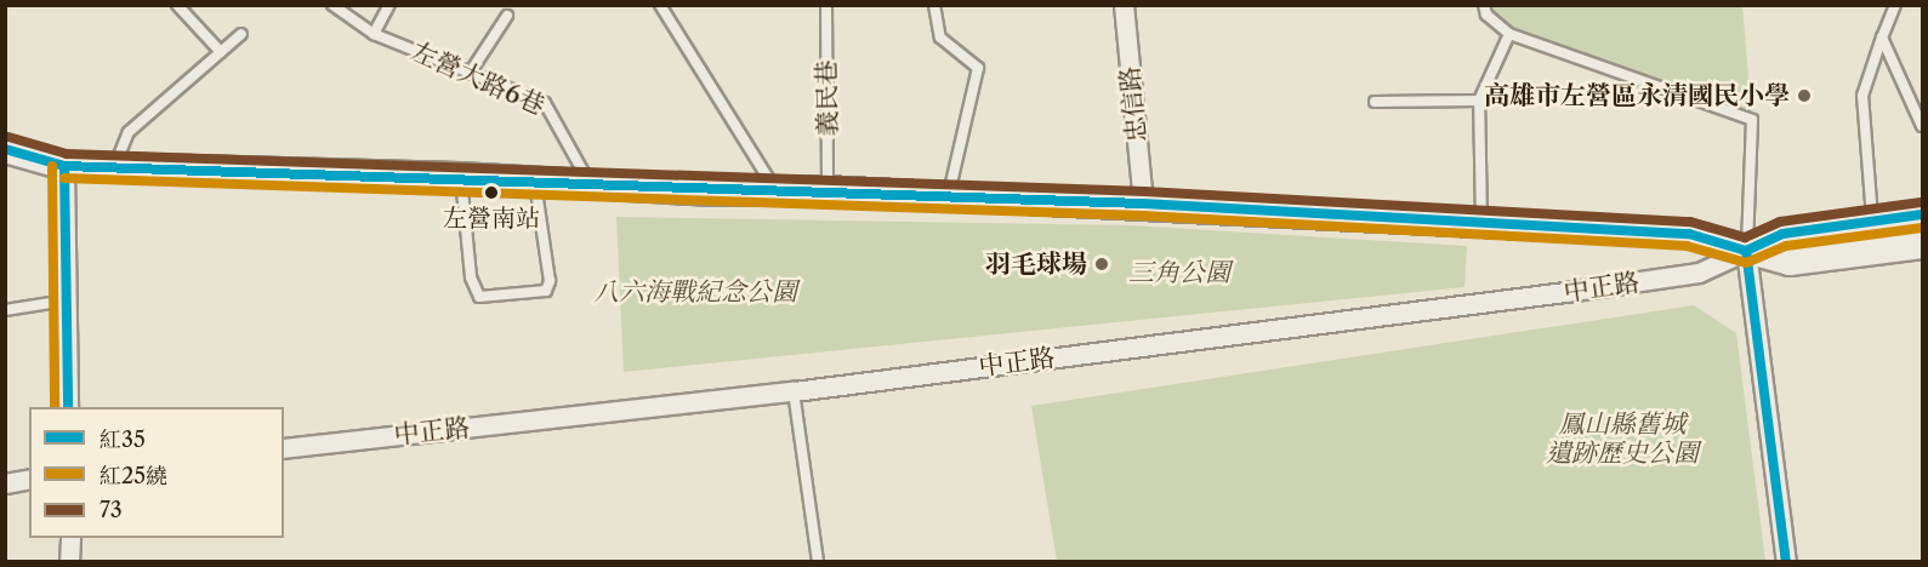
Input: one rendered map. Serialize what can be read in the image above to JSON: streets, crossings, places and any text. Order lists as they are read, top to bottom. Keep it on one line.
{"streets":{"street":["忠信路","中正路"],"lane":["左營大路6巷","義民巷"]},"parks":["三角公園","八六海戰紀念公園","鳳山縣舊城 遺跡歷史公園"],"places":["高雄市左營區永清國民小學","左營南站","羽毛球場"],"lines":["transit line 73","transit line 紅35","transit line 紅25繞"],"legend":["紅35","紅25繞","73"]}
